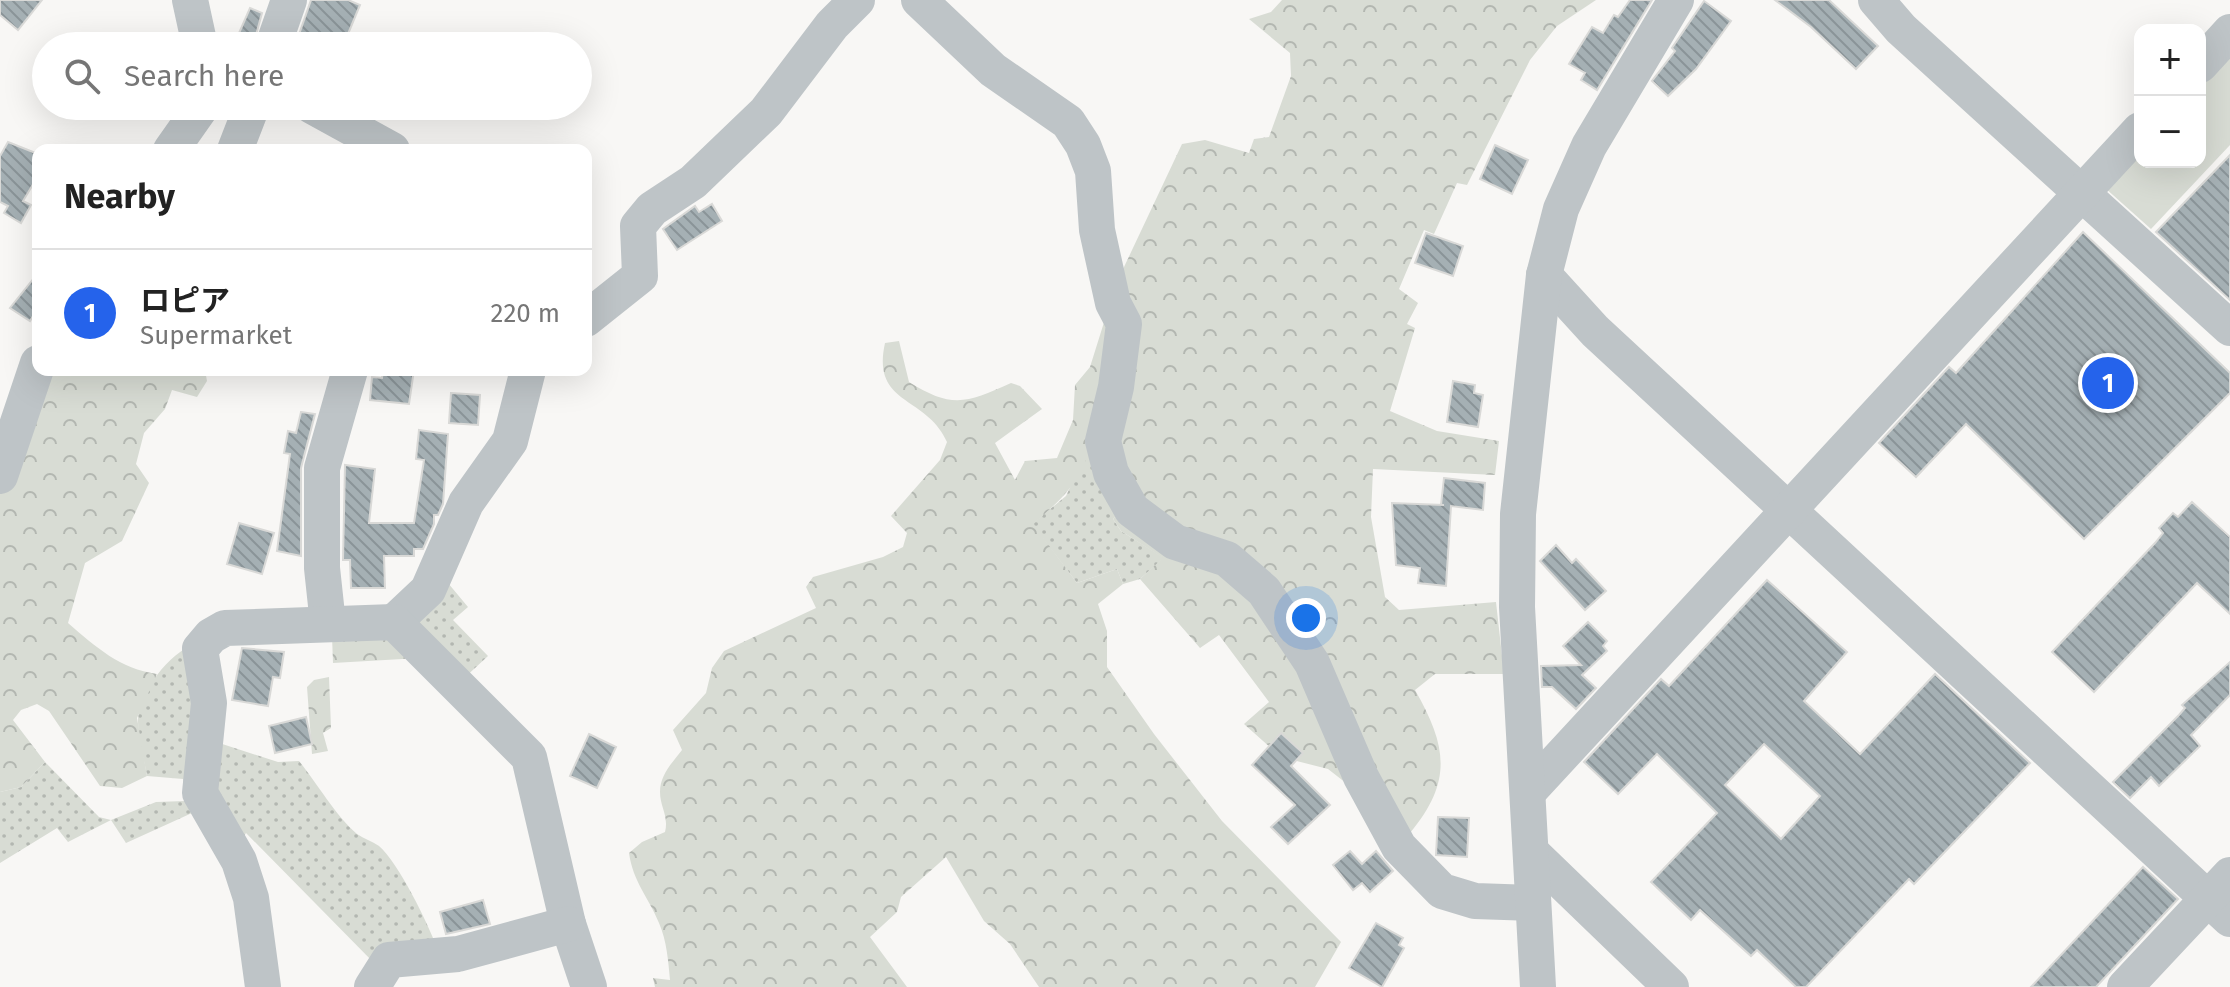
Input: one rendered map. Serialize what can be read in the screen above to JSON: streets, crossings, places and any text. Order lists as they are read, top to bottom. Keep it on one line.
{"page":{"map_buttons":["+","−"],"search":"Search here","heading":"Nearby","list":[{"mark":"1","name":"ロピア","note":"Supermarket","value":"220 m"}],"pins":"1"}}
